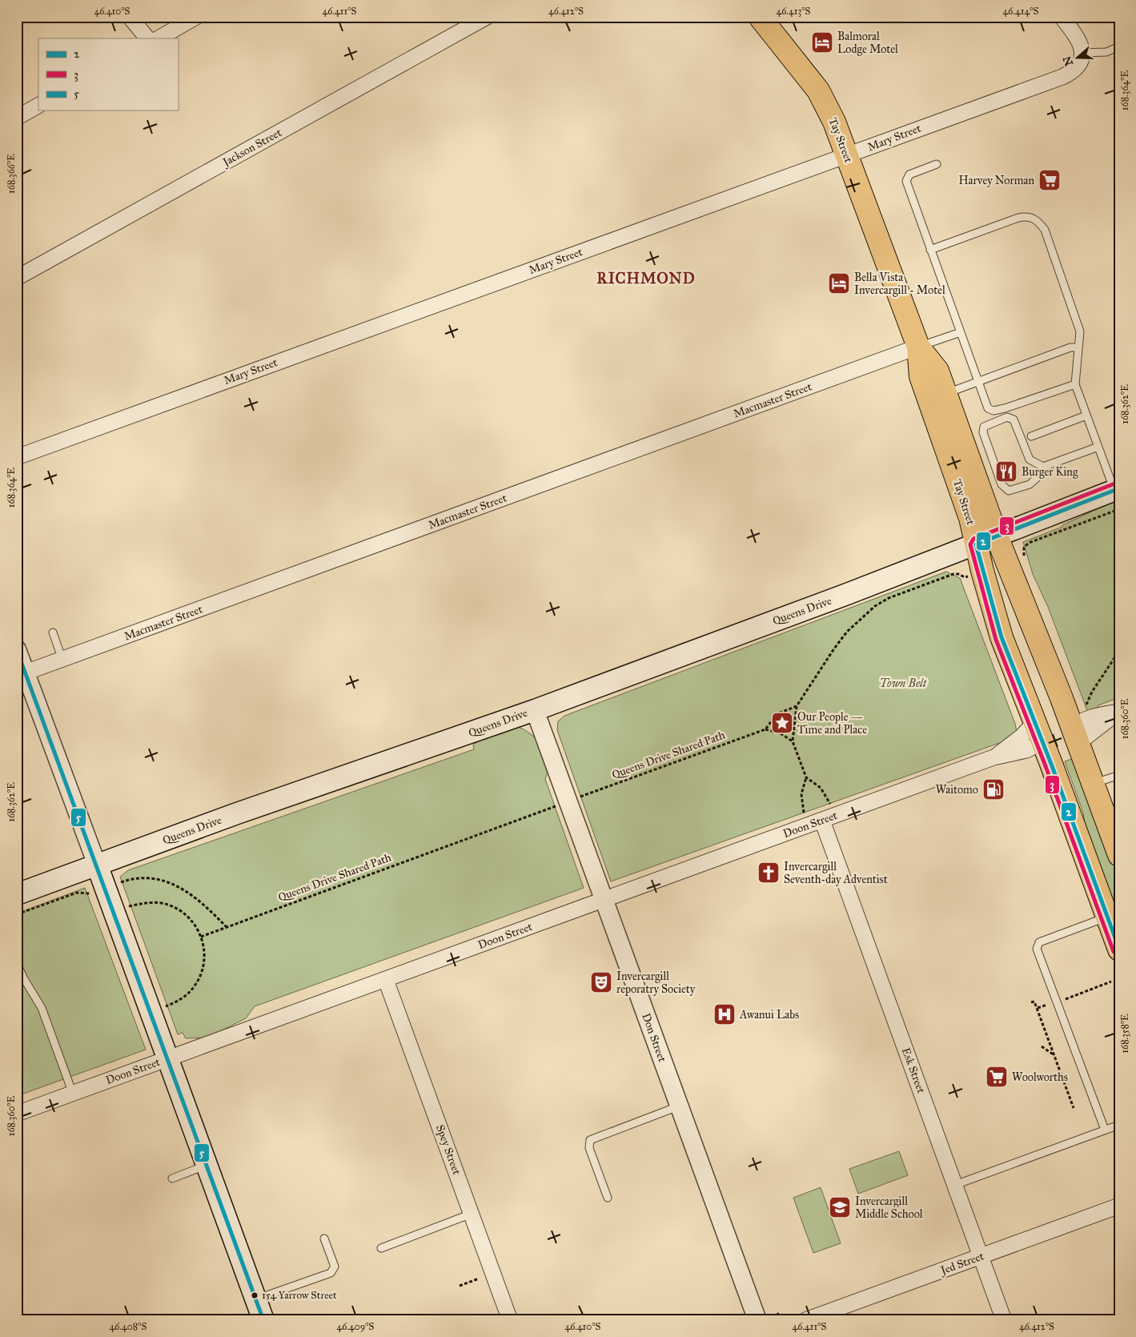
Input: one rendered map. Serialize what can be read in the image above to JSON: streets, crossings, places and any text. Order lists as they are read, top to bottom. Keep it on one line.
{"streets":{"highway":["Tay Street"],"main road":["Queens Drive"],"street":["Mary Street","Jackson Street","Macmaster Street","Doon Street","Don Street","Esk Street","Spey Street","Jed Street"],"path":["Queens Drive Shared Path"]},"crossings":[["Mary Street","Tay Street"],["Tay Street","Macmaster Street"],["Tay Street","Queens Drive"],["Tay Street","Doon Street"],["Queens Drive","Don Street"],["Doon Street","Don Street"],["Doon Street","Esk Street"],["Doon Street","Spey Street"],["Esk Street","Jed Street"]],"districts":["RICHMOND"],"parks":["Town Belt"],"places":{"hotel":["Balmoral Lodge Motel","Bella Vista Invercargill - Motel"],"supermarket":["Harvey Norman","Woolworths"],"restaurant":["Burger King"],"place":["Our People — Time and Place"],"fuel station":["Waitomo"],"church":["Invercargill Seventh-day Adventist"],"theatre":["Invercargill reporatry Society"],"hospital":["Awanui Labs"],"school or university":["Invercargill Middle School"],"other":["154 Yarrow Street"]},"lines":["transit line 3","transit line 2","transit line 5"],"legend":["2","3","5"],"north":"left","coordinates":["46.410°S","46.411°S","46.412°S","46.413°S","46.414°S","168.364°E","168.366°E","168.362°E","168.360°E","168.358°E","46.408°S","46.409°S"]}
